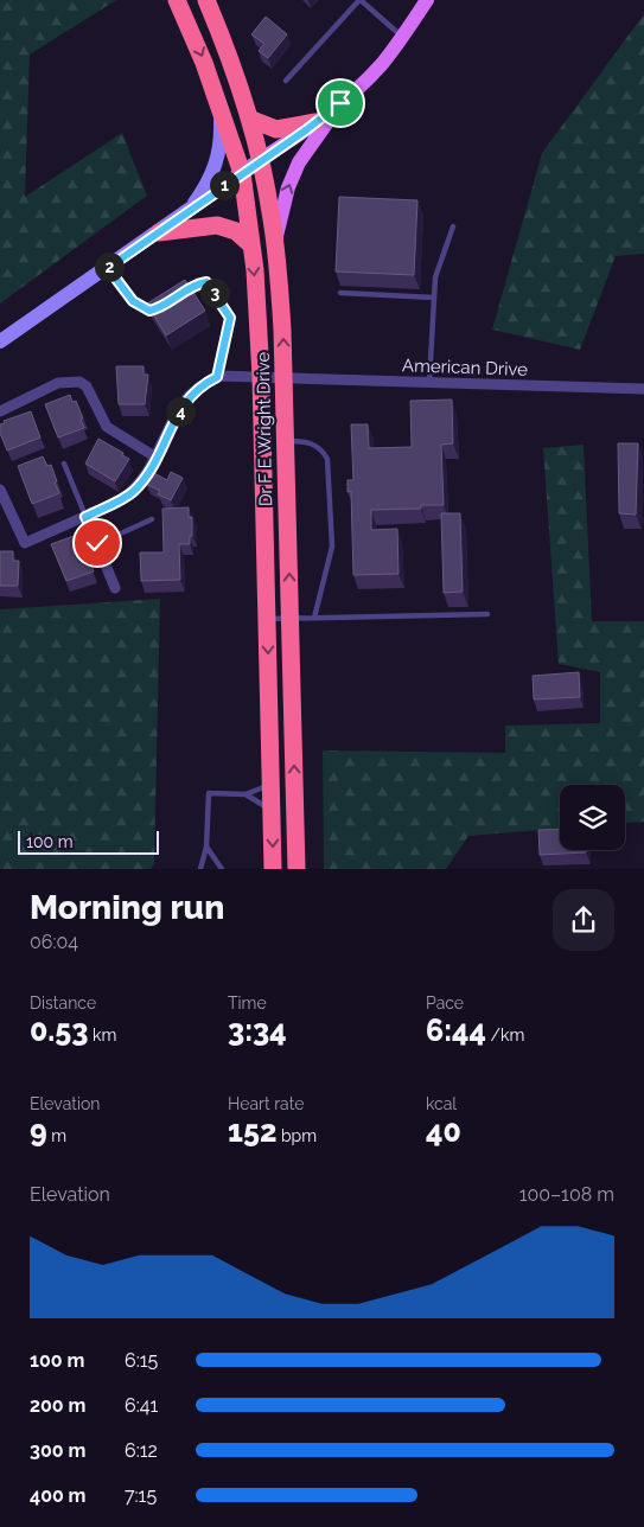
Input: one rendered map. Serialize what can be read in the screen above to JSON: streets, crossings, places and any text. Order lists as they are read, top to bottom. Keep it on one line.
{"streets":{"highway":["Dr F E Wright Drive"],"street":["American Drive"]},"crossings":[["American Drive","Dr F E Wright Drive"]],"scale_bar":"100 m","page":{"pins":["1","2","3","4"],"scale":"100 m","heading":["Morning run","06:04"],"stats":[["Distance","0.53 km"],["Time","3:34"],["Pace","6:44 /km"],["Elevation","9 m"],["Heart rate","152 bpm"],["kcal","40"]],"chart":["Elevation","100–108 m"],"list":[{"name":"100 m","note":"6:15"},{"name":"200 m","note":"6:41"},{"name":"300 m","note":"6:12"},{"name":"400 m","note":"7:15"}]}}
